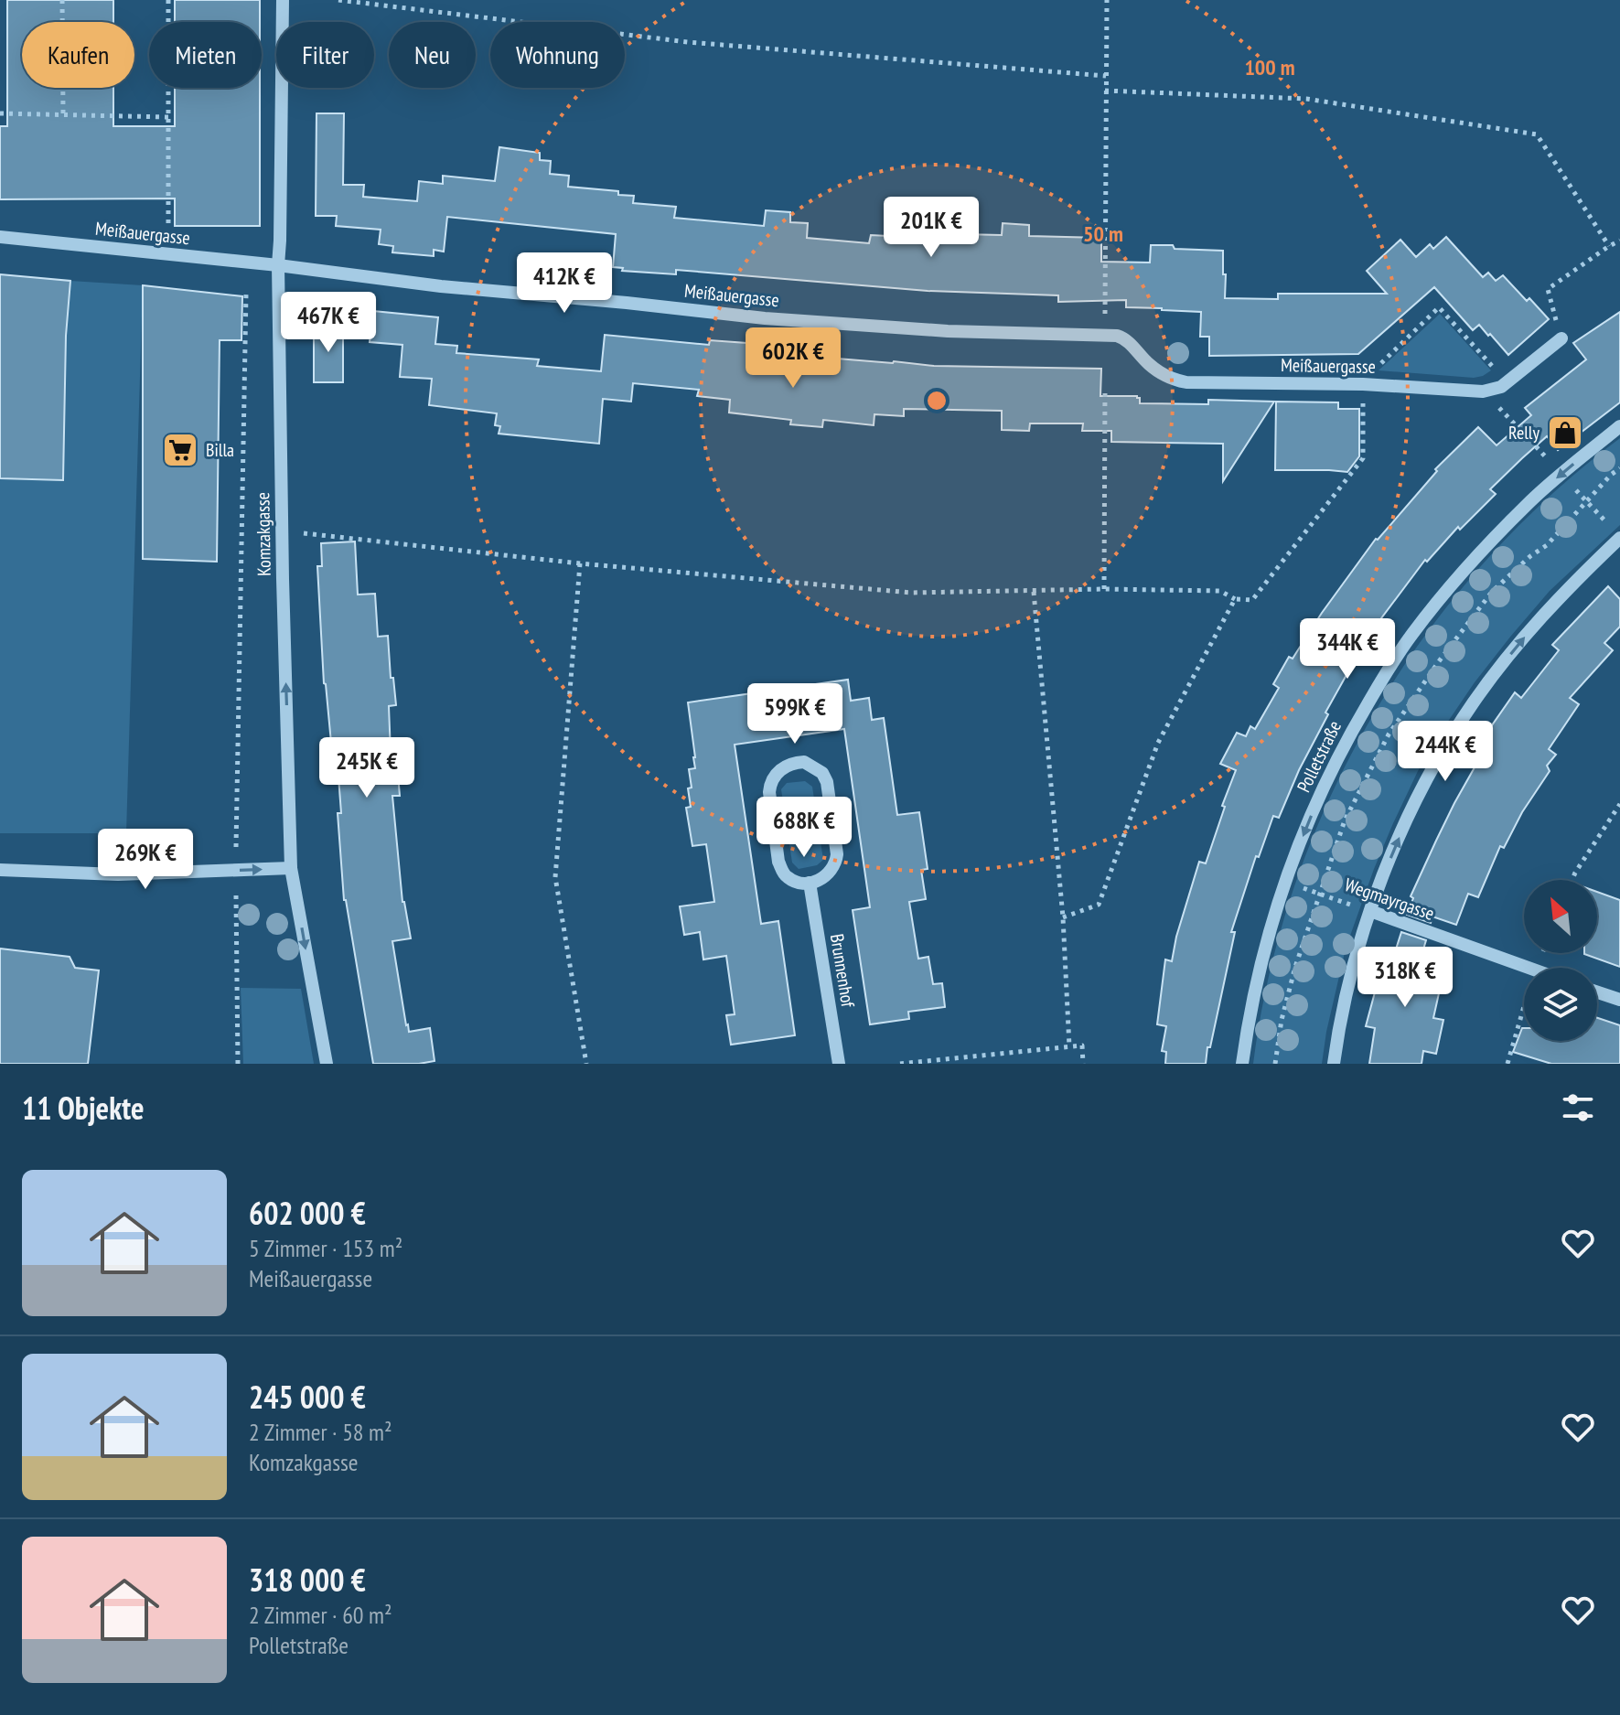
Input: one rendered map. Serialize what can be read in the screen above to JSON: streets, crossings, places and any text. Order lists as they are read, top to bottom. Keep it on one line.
{"streets":{"street":["Meißauergasse","Komzakgasse","Polletstraße","Wegmayrgasse","Brunnenhof"]},"crossings":[["Meißauergasse","Komzakgasse"],["Polletstraße","Wegmayrgasse"]],"places":{"shop":["Relly"],"supermarket":["Billa"]},"north":"top left","page":{"chip":["Kaufen","Mieten","Filter","Neu","Wohnung"],"price":["201K €","412K €","467K €","602K €","344K €","599K €","244K €","245K €","688K €","269K €","318K €"],"heading":"11 Objekte","list":[{"name":"602 000 €","note":"5 Zimmer · 153 m² · Meißauergasse"},{"name":"245 000 €","note":"2 Zimmer · 58 m² · Komzakgasse"},{"name":"318 000 €","note":"2 Zimmer · 60 m² · Polletstraße"}]},"rings":["100 m","50 m"]}
